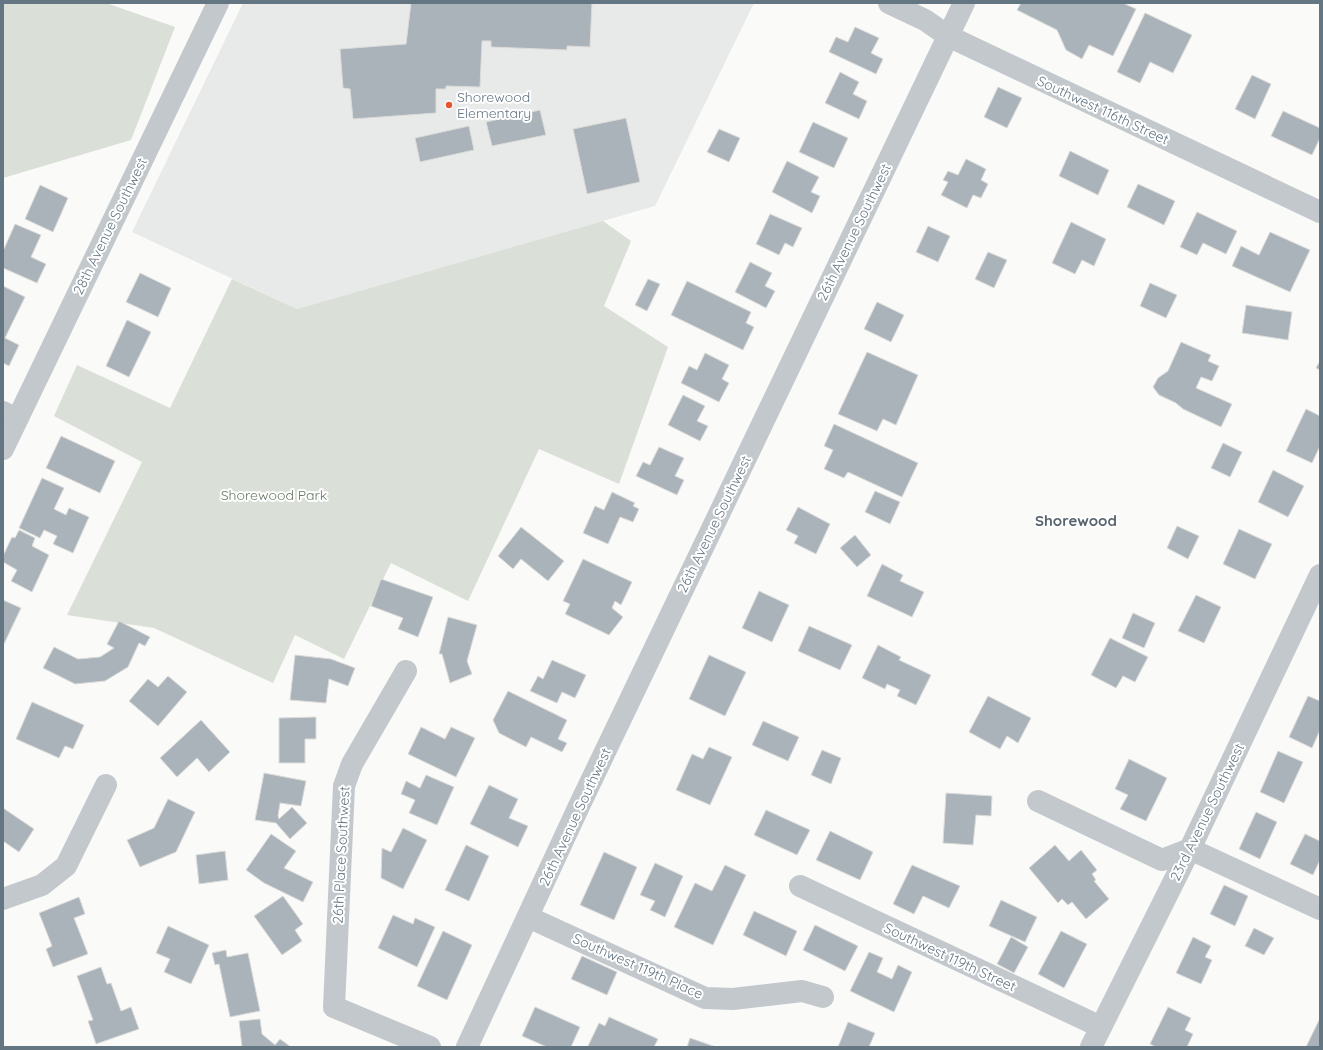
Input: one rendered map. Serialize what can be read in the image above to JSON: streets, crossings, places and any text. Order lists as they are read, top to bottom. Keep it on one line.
{"streets":{"street":["Southwest 116th Street","28th Avenue Southwest","26th Avenue Southwest","23rd Avenue Southwest","26th Place Southwest","Southwest 119th Street","Southwest 119th Place"]},"crossings":[["Southwest 116th Street","26th Avenue Southwest"],["26th Avenue Southwest","Southwest 119th Place"],["23rd Avenue Southwest","Southwest 119th Street"]],"districts":["Shorewood"],"parks":["Shorewood Park"],"places":["Shorewood Elementary"]}
